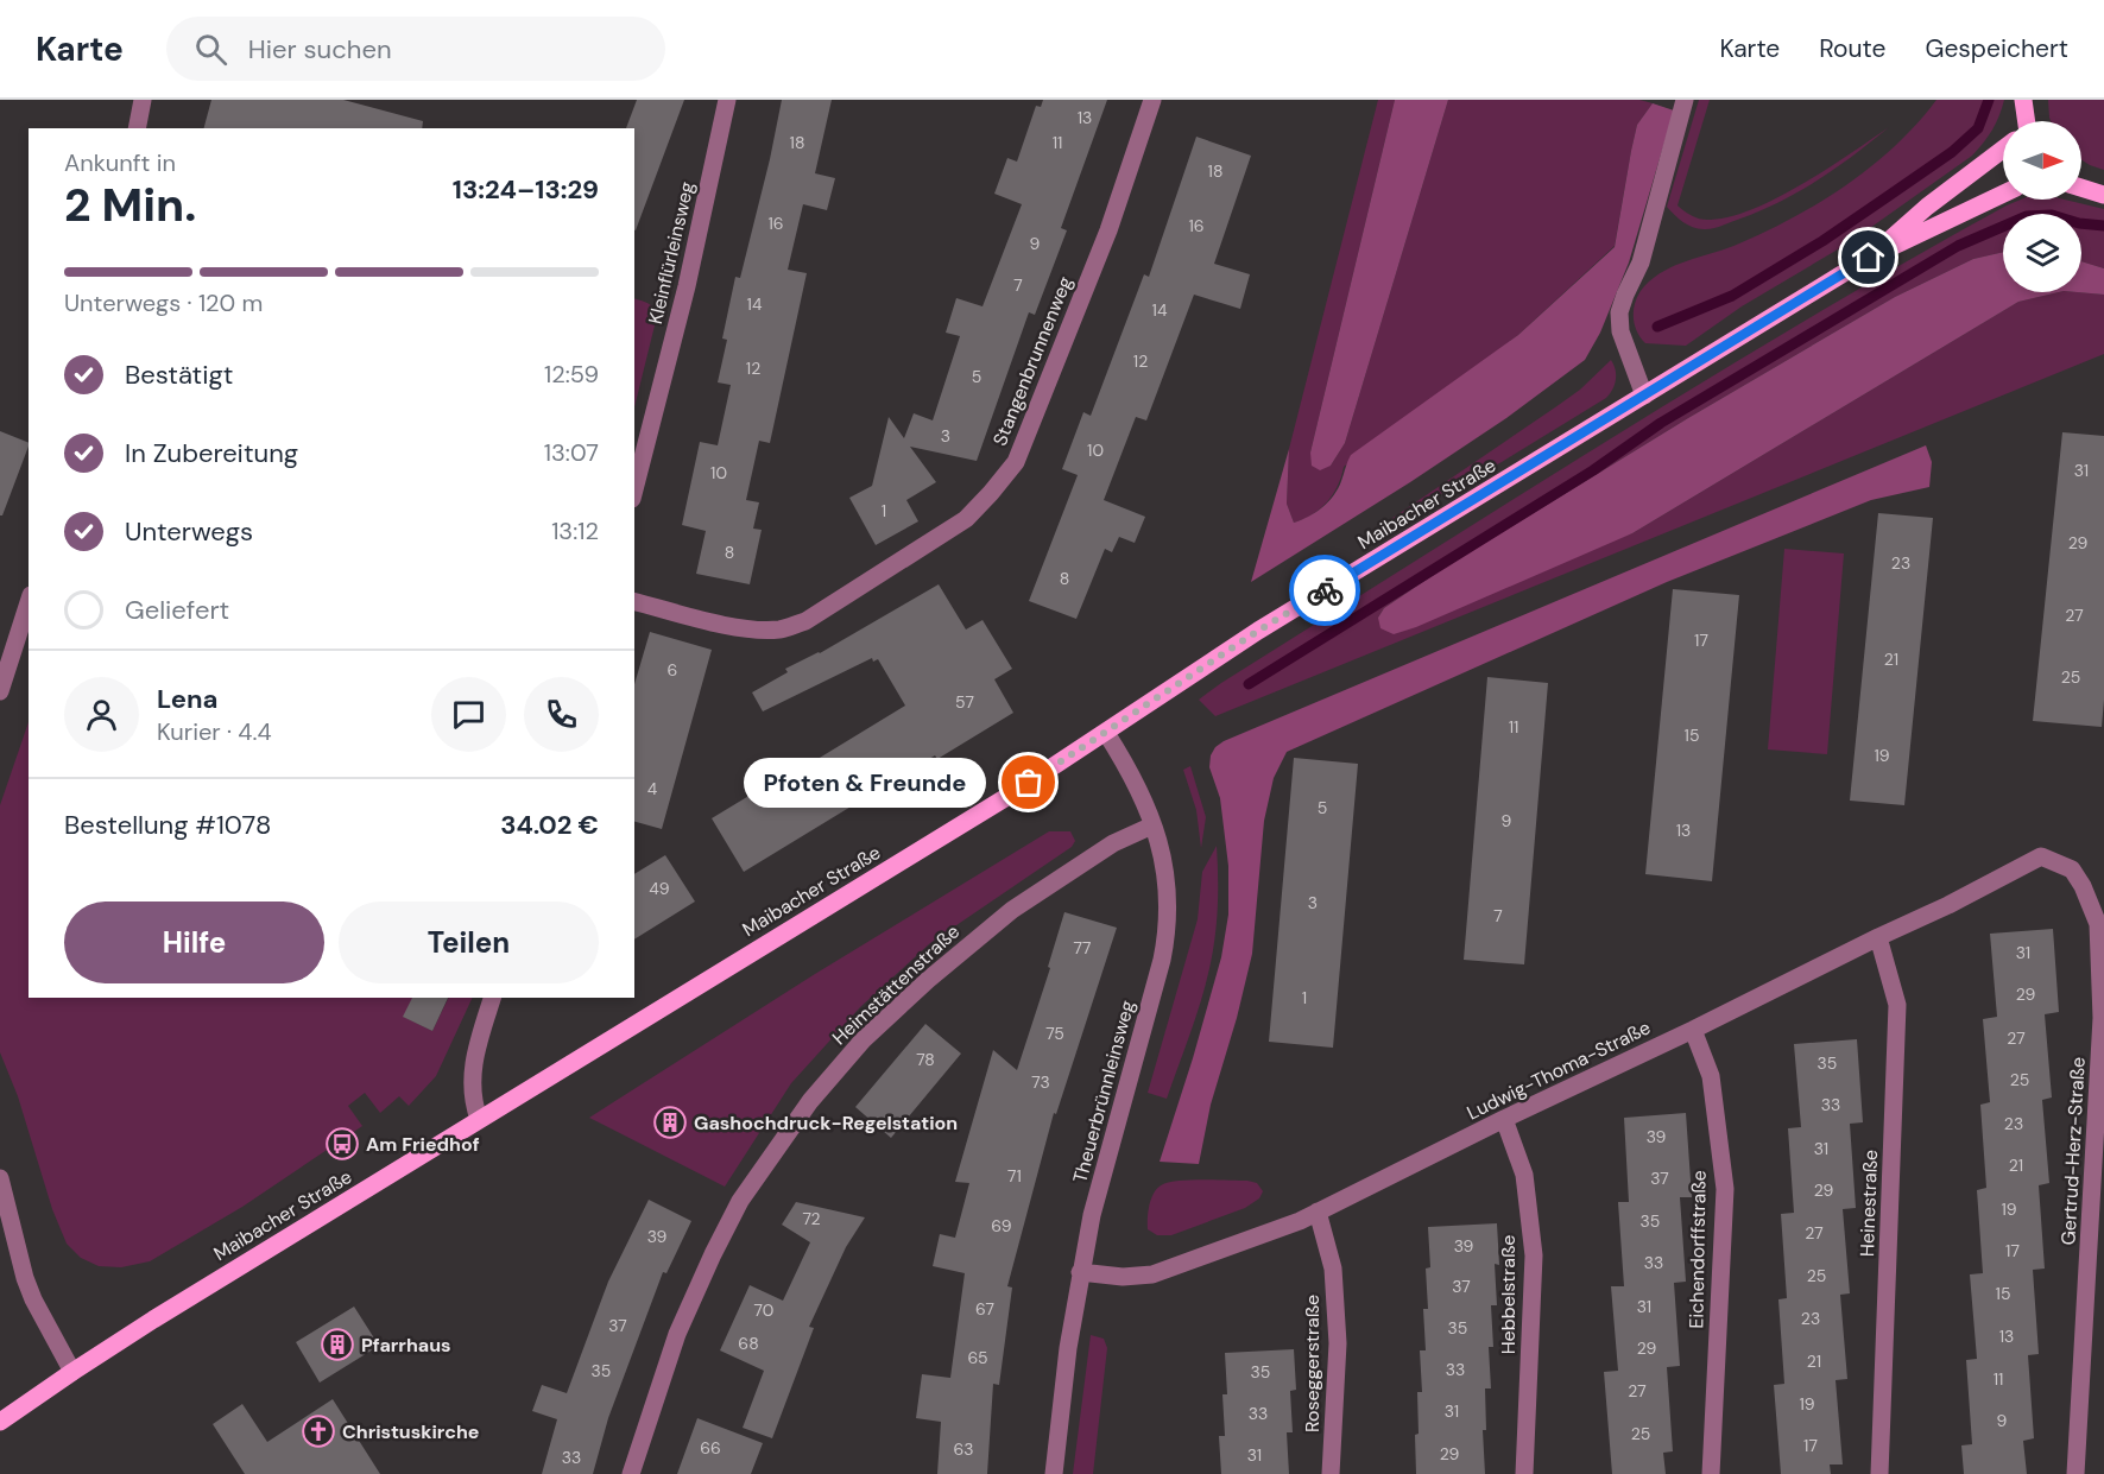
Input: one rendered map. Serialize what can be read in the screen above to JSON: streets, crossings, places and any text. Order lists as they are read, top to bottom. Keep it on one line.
{"streets":{"main road":["Maibacher Straße"],"street":["Kleinflürleinsweg","Stangenbrunnenweg","Heimstättenstraße","Ludwig-Thoma-Straße","Theuerbrünnleinsweg","Gertrud-Herz-Straße","Heinestraße","Eichendorffstraße","Hebbelstraße","Roseggerstraße"]},"crossings":[["Maibacher Straße","Theuerbrünnleinsweg"],["Heimstättenstraße","Theuerbrünnleinsweg"],["Ludwig-Thoma-Straße","Theuerbrünnleinsweg"],["Ludwig-Thoma-Straße","Gertrud-Herz-Straße"],["Ludwig-Thoma-Straße","Heinestraße"],["Ludwig-Thoma-Straße","Eichendorffstraße"],["Ludwig-Thoma-Straße","Hebbelstraße"],["Ludwig-Thoma-Straße","Roseggerstraße"]],"places":{"other":["Pfoten & Freunde"],"building":["Gashochdruck-Regelstation","Pfarrhaus"],"bus stop":["Am Friedhof"],"church":["Christuskirche"]},"house_numbers":["13","18","11","18","16","16","9","7","14","14","12","12","5","3","10","31","10","1","29","8","23","8","27","17","21","6","25","57","11","15","19","4","5","9","13","49","3","7","77","31","29","1","75","27","78","35","25","73","33","23","39","31","21","71","37","29","19","72","35","69","27","39","39","17","33","25","37","15","31","67","70","23","37","35","13","68","29","65","21","33","35","35","11","27","19","31","33","9","25","17","66","63","29","31","33"],"north":"right","page":{"header":"Karte","search":"Hier suchen","nav":["Karte","Route","Gespeichert"],"heading":["2 Min.","Ankunft in","13:24–13:29"],"panel":["Lena","Kurier · 4.4","Bestellung #1078","34.02 €"],"bar":"Unterwegs · 120 m","list":[["Bestätigt","12:59"],["In Zubereitung","13:07"],["Unterwegs","13:12"],"Geliefert"],"bubble":"Pfoten & Freunde","buttons":["Hilfe","Teilen"]}}
